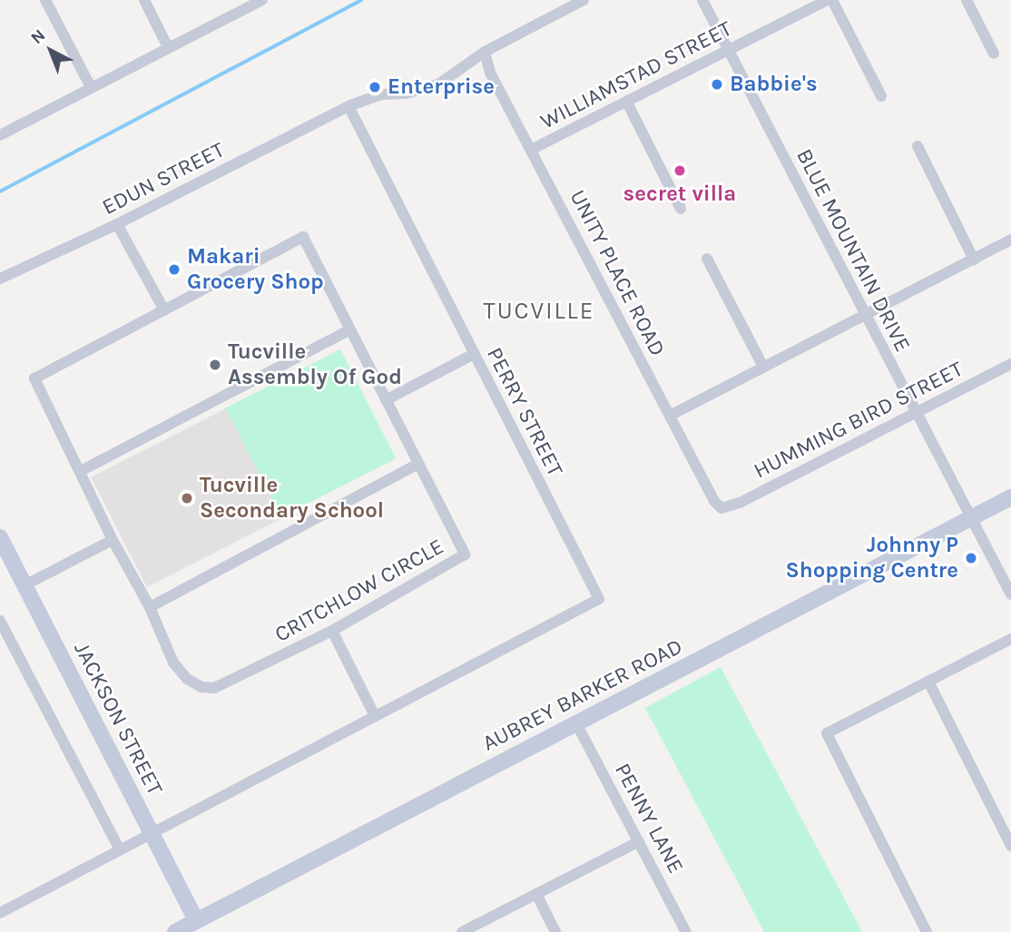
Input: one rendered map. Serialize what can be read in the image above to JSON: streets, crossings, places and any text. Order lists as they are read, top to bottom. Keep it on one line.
{"streets":{"street":["WILLIAMSTAD STREET","EDUN STREET","BLUE MOUNTAIN DRIVE","UNITY PLACE ROAD","PERRY STREET","HUMMING BIRD STREET","CRITCHLOW CIRCLE","AUBREY BARKER ROAD","JACKSON STREET","PENNY LANE"]},"crossings":[["WILLIAMSTAD STREET","BLUE MOUNTAIN DRIVE"],["WILLIAMSTAD STREET","UNITY PLACE ROAD"],["EDUN STREET","UNITY PLACE ROAD"],["EDUN STREET","PERRY STREET"],["BLUE MOUNTAIN DRIVE","HUMMING BIRD STREET"],["BLUE MOUNTAIN DRIVE","AUBREY BARKER ROAD"],["UNITY PLACE ROAD","HUMMING BIRD STREET"],["AUBREY BARKER ROAD","JACKSON STREET"],["AUBREY BARKER ROAD","PENNY LANE"]],"districts":["TUCVILLE"],"places":["Babbie's","Enterprise","secret villa","Makari Grocery Shop","Tucville Assembly Of God","Tucville Secondary School","Johnny P Shopping Centre"],"north":"top left"}
